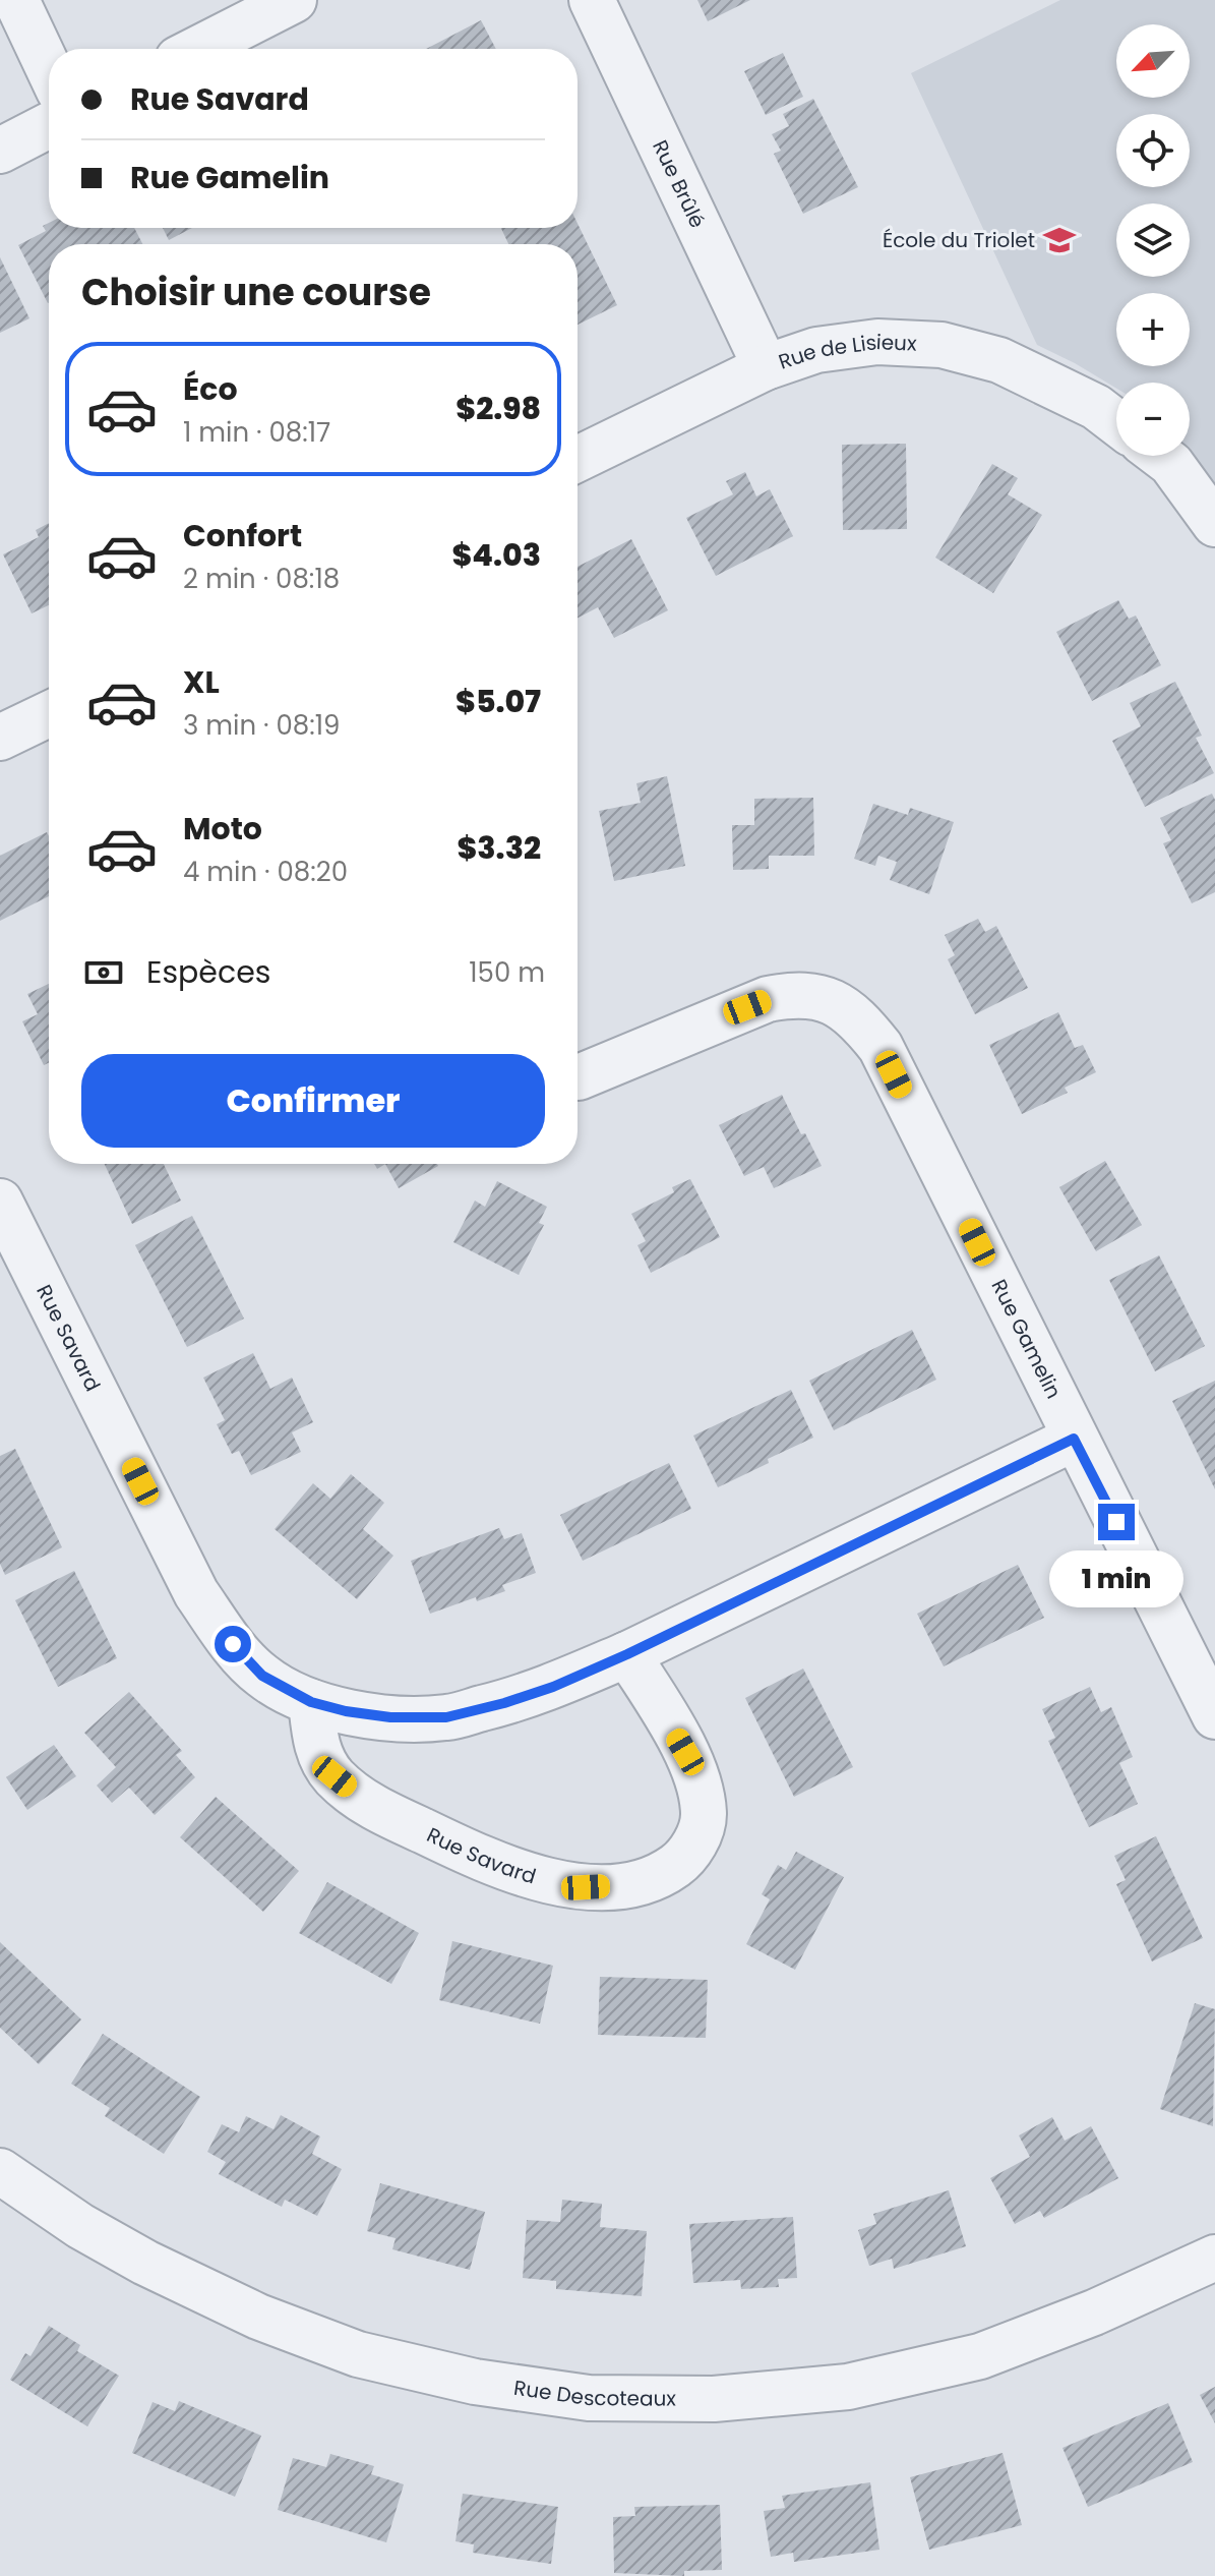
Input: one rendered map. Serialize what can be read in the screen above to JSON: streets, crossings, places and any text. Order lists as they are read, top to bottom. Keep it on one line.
{"streets":{"street":["Rue Brûlé","Rue de Lisieux","Rue Savard","Rue Gamelin","Rue Descoteaux"]},"crossings":[["Rue Brûlé","Rue de Lisieux"],["Rue Savard","Rue Gamelin"]],"places":{"school or university":["École du Triolet"]},"north":"bottom left","page":{"map_buttons":["+","−"],"banner":["Rue Savard","Rue Gamelin"],"heading":"Choisir une course","list":[{"name":"Éco","note":"1 min · 08:17","value":"$2.98"},{"name":"Confort","note":"2 min · 08:18","value":"$4.03"},{"name":"XL","note":"3 min · 08:19","value":"$5.07"},{"name":"Moto","note":"4 min · 08:20","value":"$3.32"}],"pay":["Espèces","150 m"],"buttons":"Confirmer","bubble":"1 min"}}
